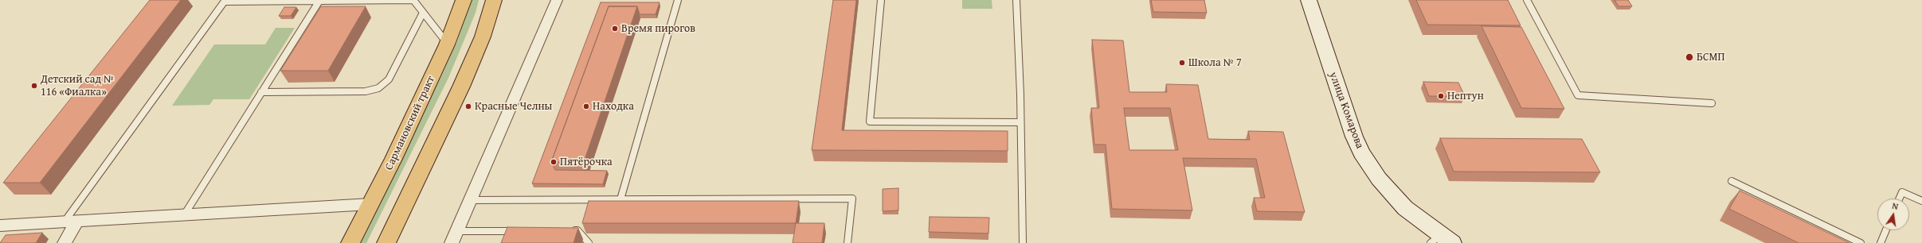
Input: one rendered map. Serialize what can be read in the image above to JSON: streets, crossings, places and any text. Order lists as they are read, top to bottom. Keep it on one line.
{"streets":{"main road":["Сармановский тракт"],"street":["улица Комарова"]},"places":["Время пирогов","БСМП","Школа № 7","Детский сад № 116 «Фиалка»","Нептун","Красные Челны","Находка","Пятёрочка"],"north":"top"}
